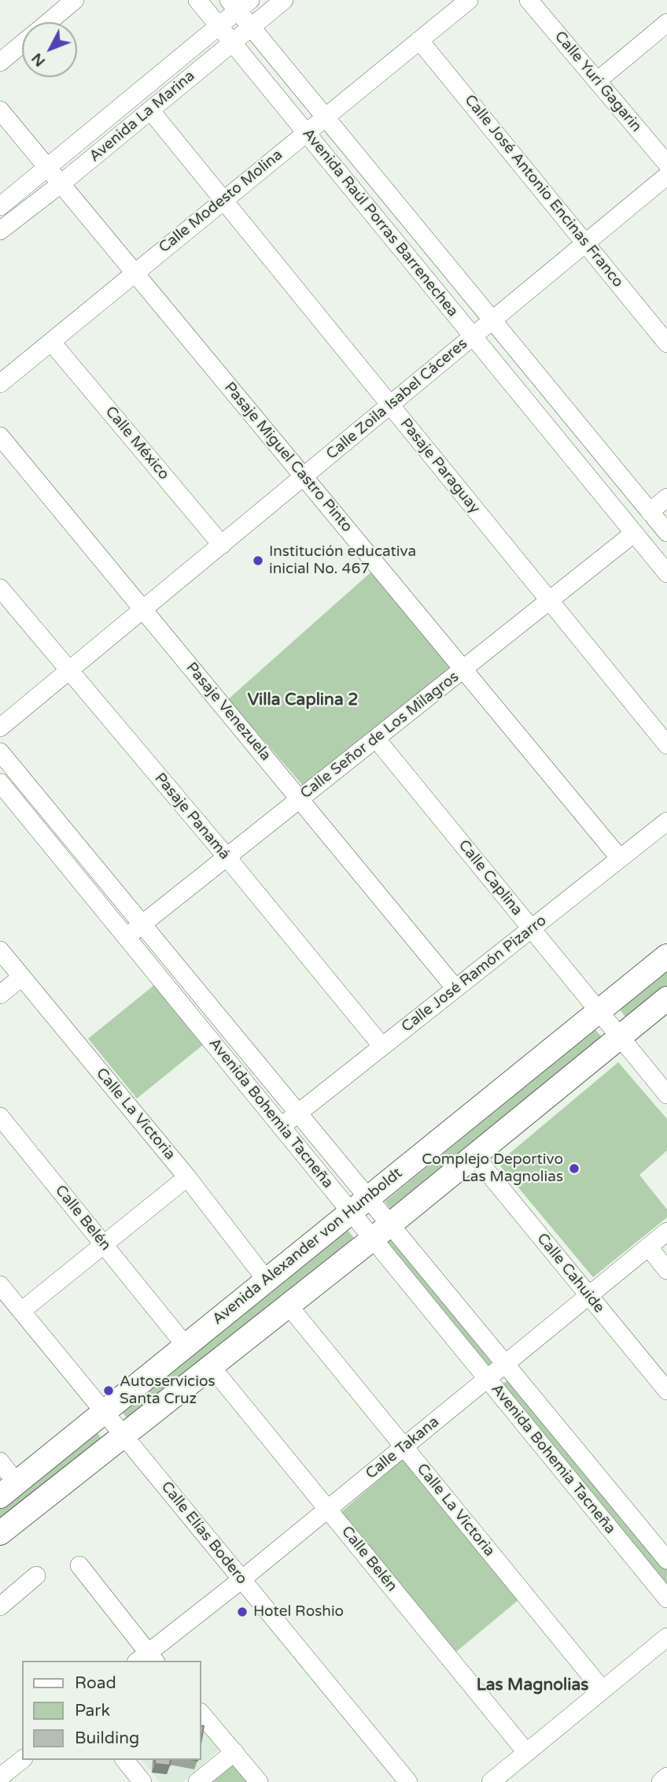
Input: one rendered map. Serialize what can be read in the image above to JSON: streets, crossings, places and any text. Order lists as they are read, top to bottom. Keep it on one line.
{"streets":{"main road":["Avenida Alexander von Humboldt"],"street":["Calle Yuri Gagarin","Avenida La Marina","Calle José Antonio Encinas Franco","Calle Modesto Molina","Avenida Raúl Porras Barrenechea","Calle Zoila Isabel Cáceres","Calle México","Pasaje Miguel Castro Pinto","Pasaje Paraguay","Pasaje Venezuela","Calle Señor de Los Milagros","Pasaje Panamá","Calle Caplina","Calle José Ramón Pizarro","Avenida Bohemia Tacneña","Calle La Victoria","Calle Belén","Calle Cahuide","Calle Takana","Calle Elías Bodero"]},"crossings":[["Avenida La Marina","Avenida Raúl Porras Barrenechea"],["Avenida La Marina","Pasaje Miguel Castro Pinto"],["Avenida La Marina","Pasaje Paraguay"],["Calle José Antonio Encinas Franco","Calle Modesto Molina"],["Calle José Antonio Encinas Franco","Calle Zoila Isabel Cáceres"],["Calle Modesto Molina","Avenida Raúl Porras Barrenechea"],["Calle Modesto Molina","Calle México"],["Calle Modesto Molina","Pasaje Miguel Castro Pinto"],["Calle Modesto Molina","Pasaje Paraguay"],["Avenida Raúl Porras Barrenechea","Calle Zoila Isabel Cáceres"],["Avenida Raúl Porras Barrenechea","Calle Señor de Los Milagros"],["Calle Zoila Isabel Cáceres","Calle México"],["Calle Zoila Isabel Cáceres","Pasaje Miguel Castro Pinto"],["Calle Zoila Isabel Cáceres","Pasaje Paraguay"],["Calle Zoila Isabel Cáceres","Pasaje Venezuela"],["Calle Zoila Isabel Cáceres","Pasaje Panamá"],["Pasaje Miguel Castro Pinto","Calle Señor de Los Milagros"],["Pasaje Miguel Castro Pinto","Calle José Ramón Pizarro"],["Pasaje Paraguay","Calle Señor de Los Milagros"],["Pasaje Venezuela","Calle Señor de Los Milagros"],["Pasaje Venezuela","Calle José Ramón Pizarro"],["Calle Señor de Los Milagros","Pasaje Panamá"],["Calle Señor de Los Milagros","Calle Caplina"],["Calle Señor de Los Milagros","Avenida Bohemia Tacneña"],["Pasaje Panamá","Calle José Ramón Pizarro"],["Calle Caplina","Calle José Ramón Pizarro"],["Calle Caplina","Avenida Alexander von Humboldt"],["Calle José Ramón Pizarro","Avenida Bohemia Tacneña"],["Avenida Bohemia Tacneña","Avenida Alexander von Humboldt"],["Avenida Bohemia Tacneña","Calle Takana"],["Calle La Victoria","Avenida Alexander von Humboldt"],["Calle La Victoria","Calle Takana"],["Calle Belén","Avenida Alexander von Humboldt"],["Calle Belén","Calle Takana"],["Avenida Alexander von Humboldt","Calle Elías Bodero"],["Calle Cahuide","Calle Takana"],["Calle Takana","Calle Elías Bodero"]],"districts":["Villa Caplina 2","Las Magnolias"],"places":["Institución educativa inicial No. 467","Complejo Deportivo Las Magnolias","Autoservicios Santa Cruz","Hotel Roshio"],"legend":["Road","Park","Building"],"north":"bottom left"}
